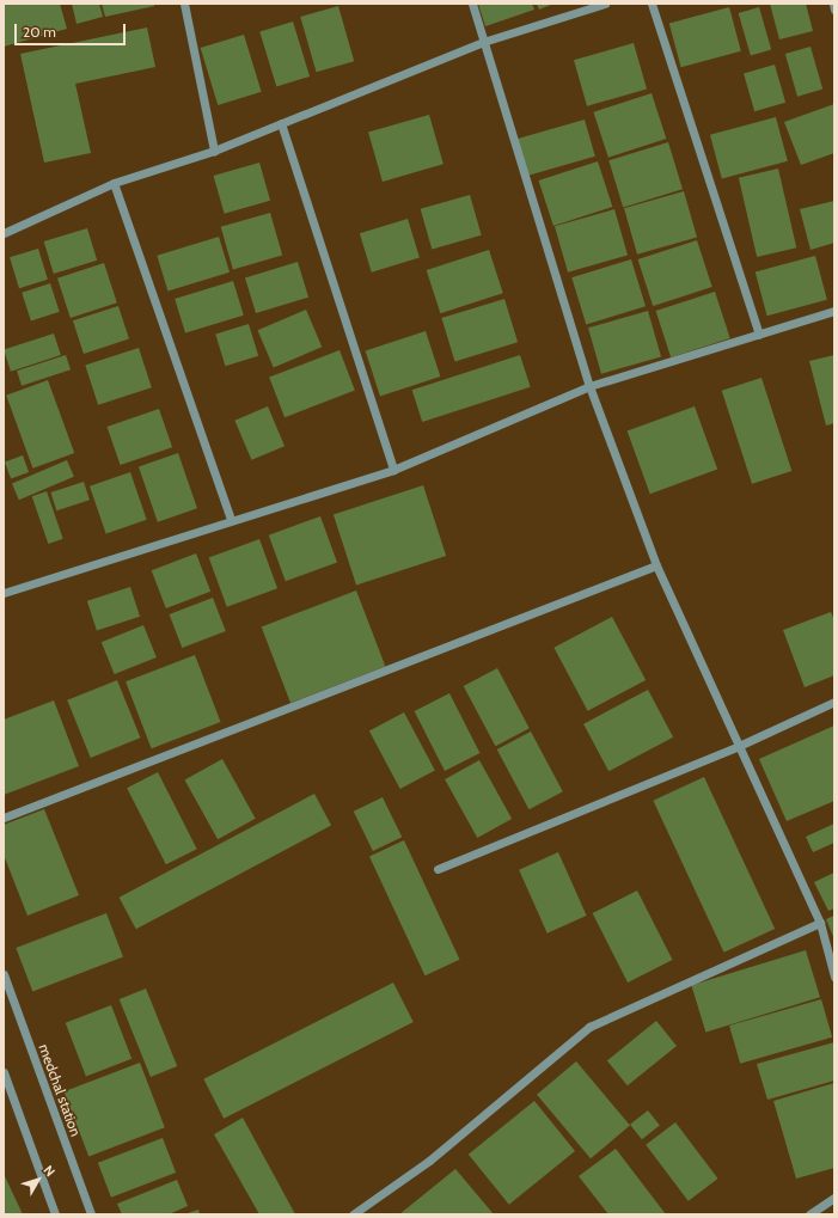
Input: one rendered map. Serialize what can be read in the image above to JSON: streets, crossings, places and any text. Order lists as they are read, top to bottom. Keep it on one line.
{"streets":{"street":["medchal station"]},"scale_bar":"20 m","north":"top right"}
